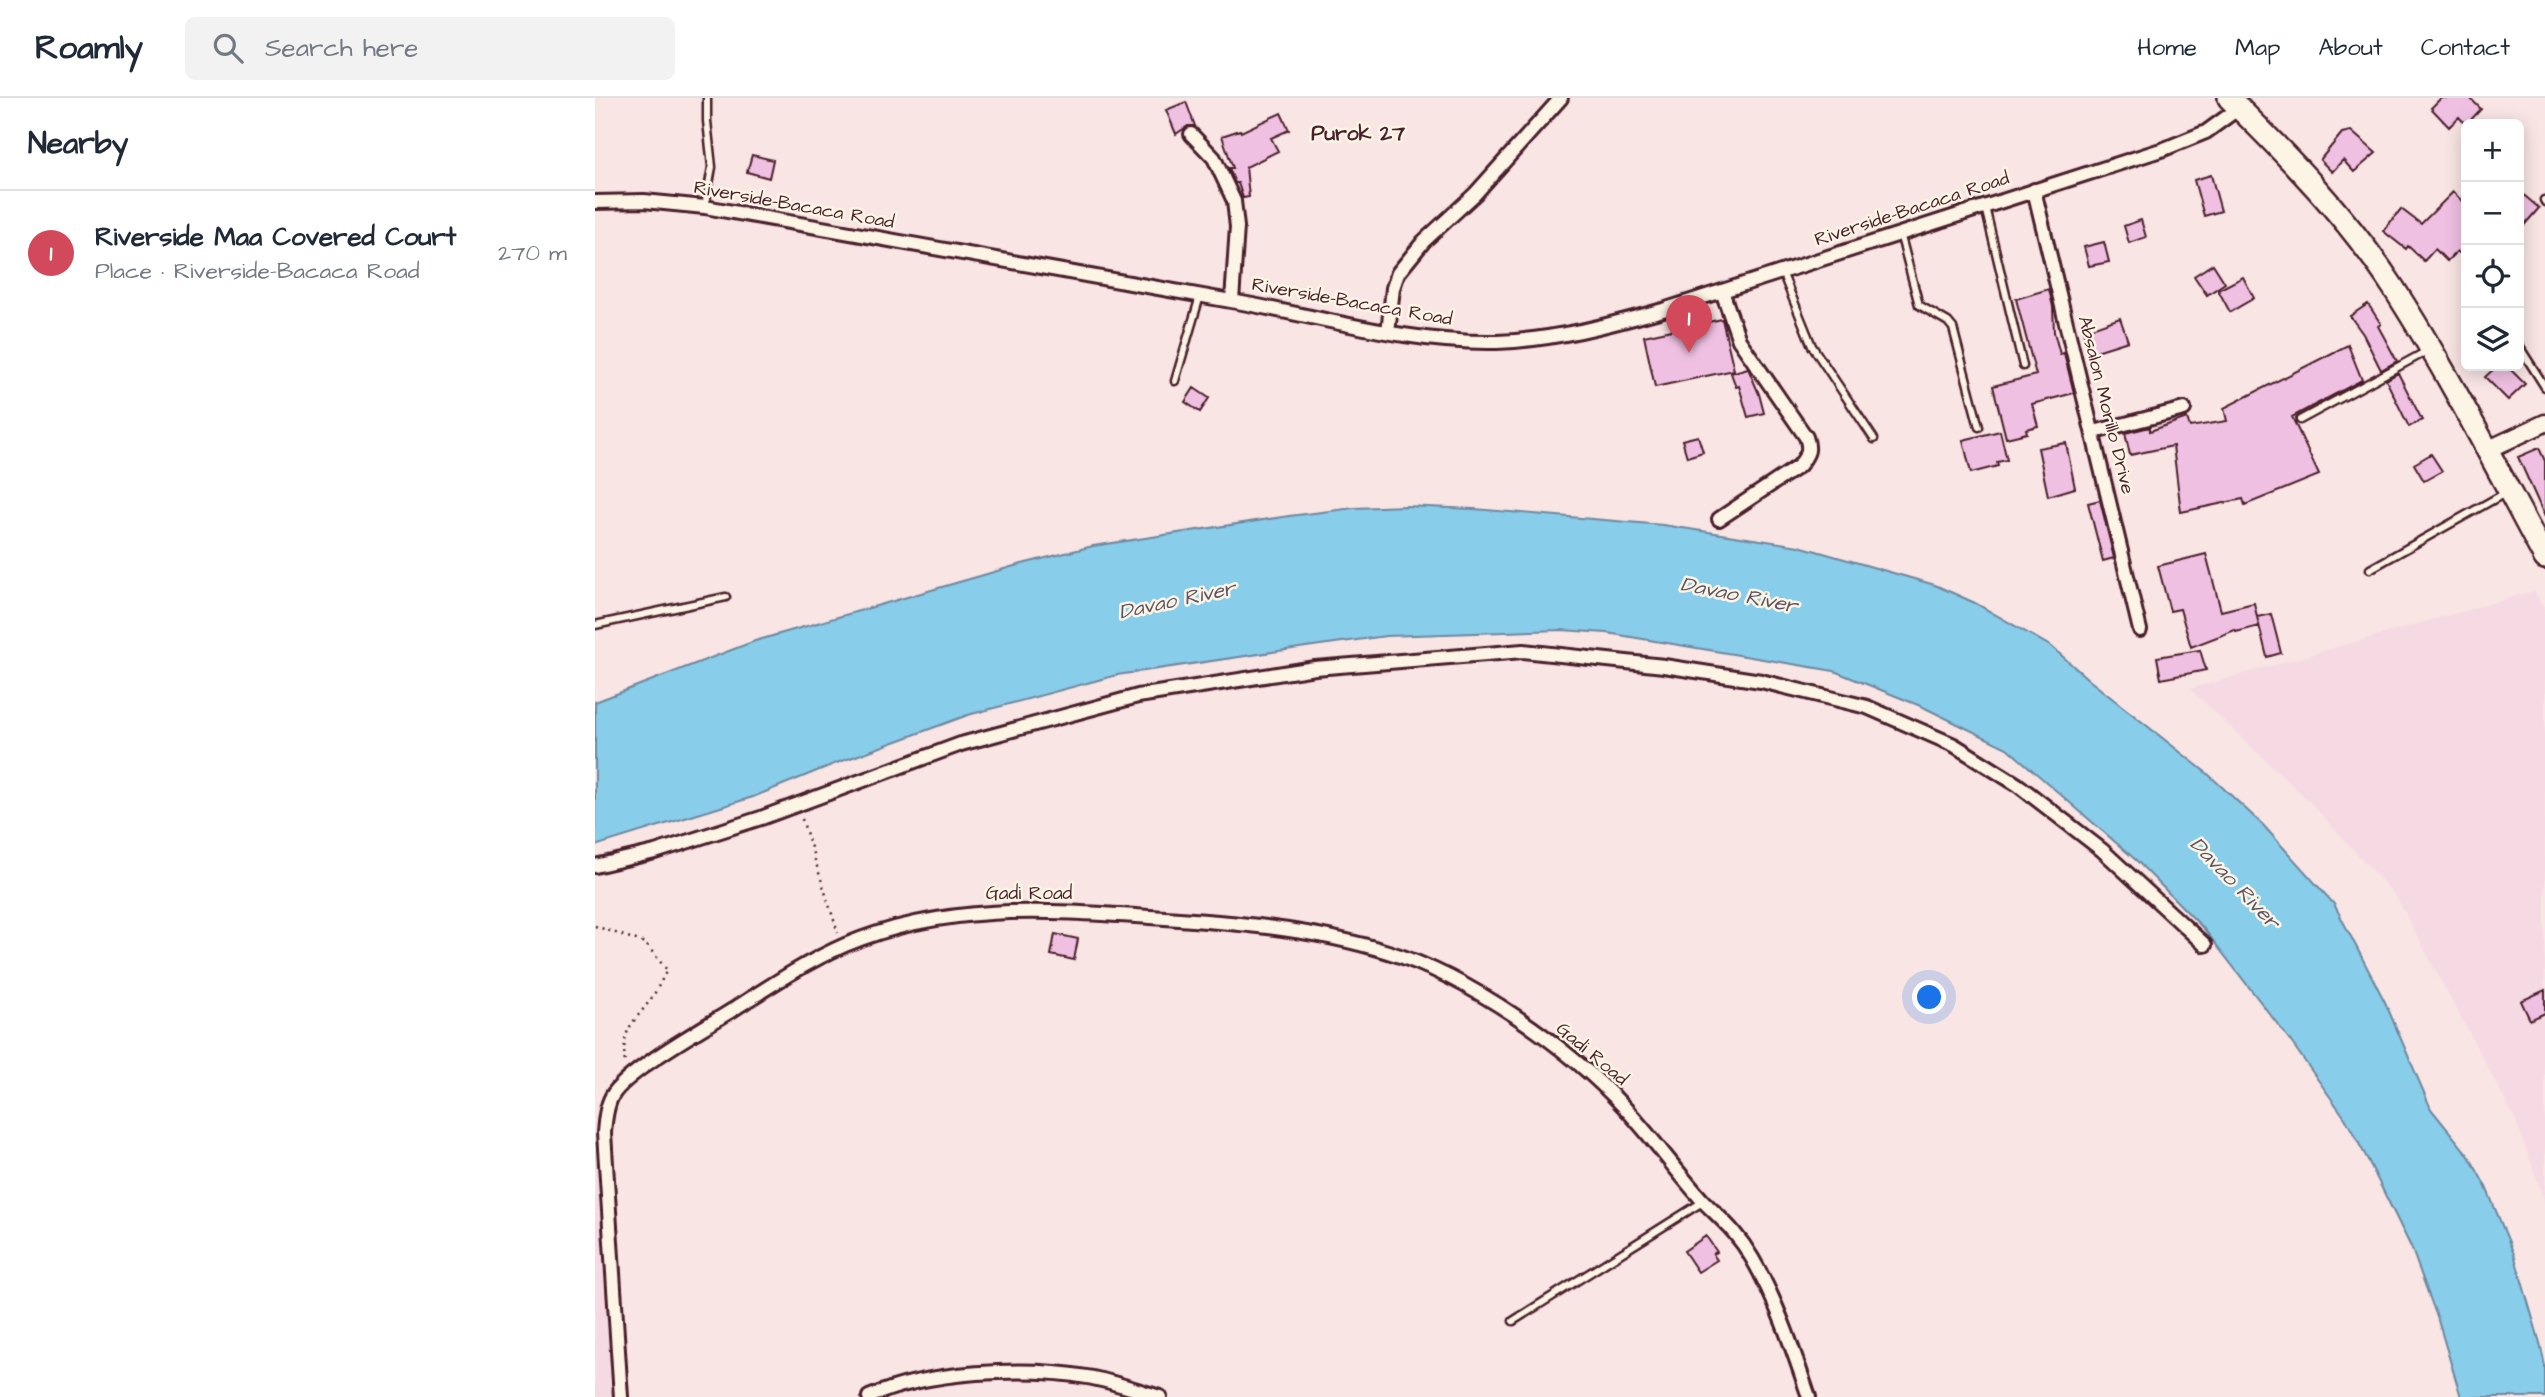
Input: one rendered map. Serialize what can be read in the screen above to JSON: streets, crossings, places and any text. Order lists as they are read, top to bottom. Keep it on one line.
{"streets":{"street":["Riverside-Bacaca Road","Absalon Morillo Drive","Gadi Road"]},"crossings":[["Riverside-Bacaca Road","Absalon Morillo Drive"]],"districts":["Purok 27"],"water":["Davao River"],"page":{"header":"Roamly","search":"Search here","nav":["Home","Map","About","Contact"],"heading":"Nearby","map_buttons":["+","−"],"list":[{"mark":"1","name":"Riverside Maa Covered Court","note":"Place · Riverside-Bacaca Road","value":"270 m"}],"pins":"1"}}
